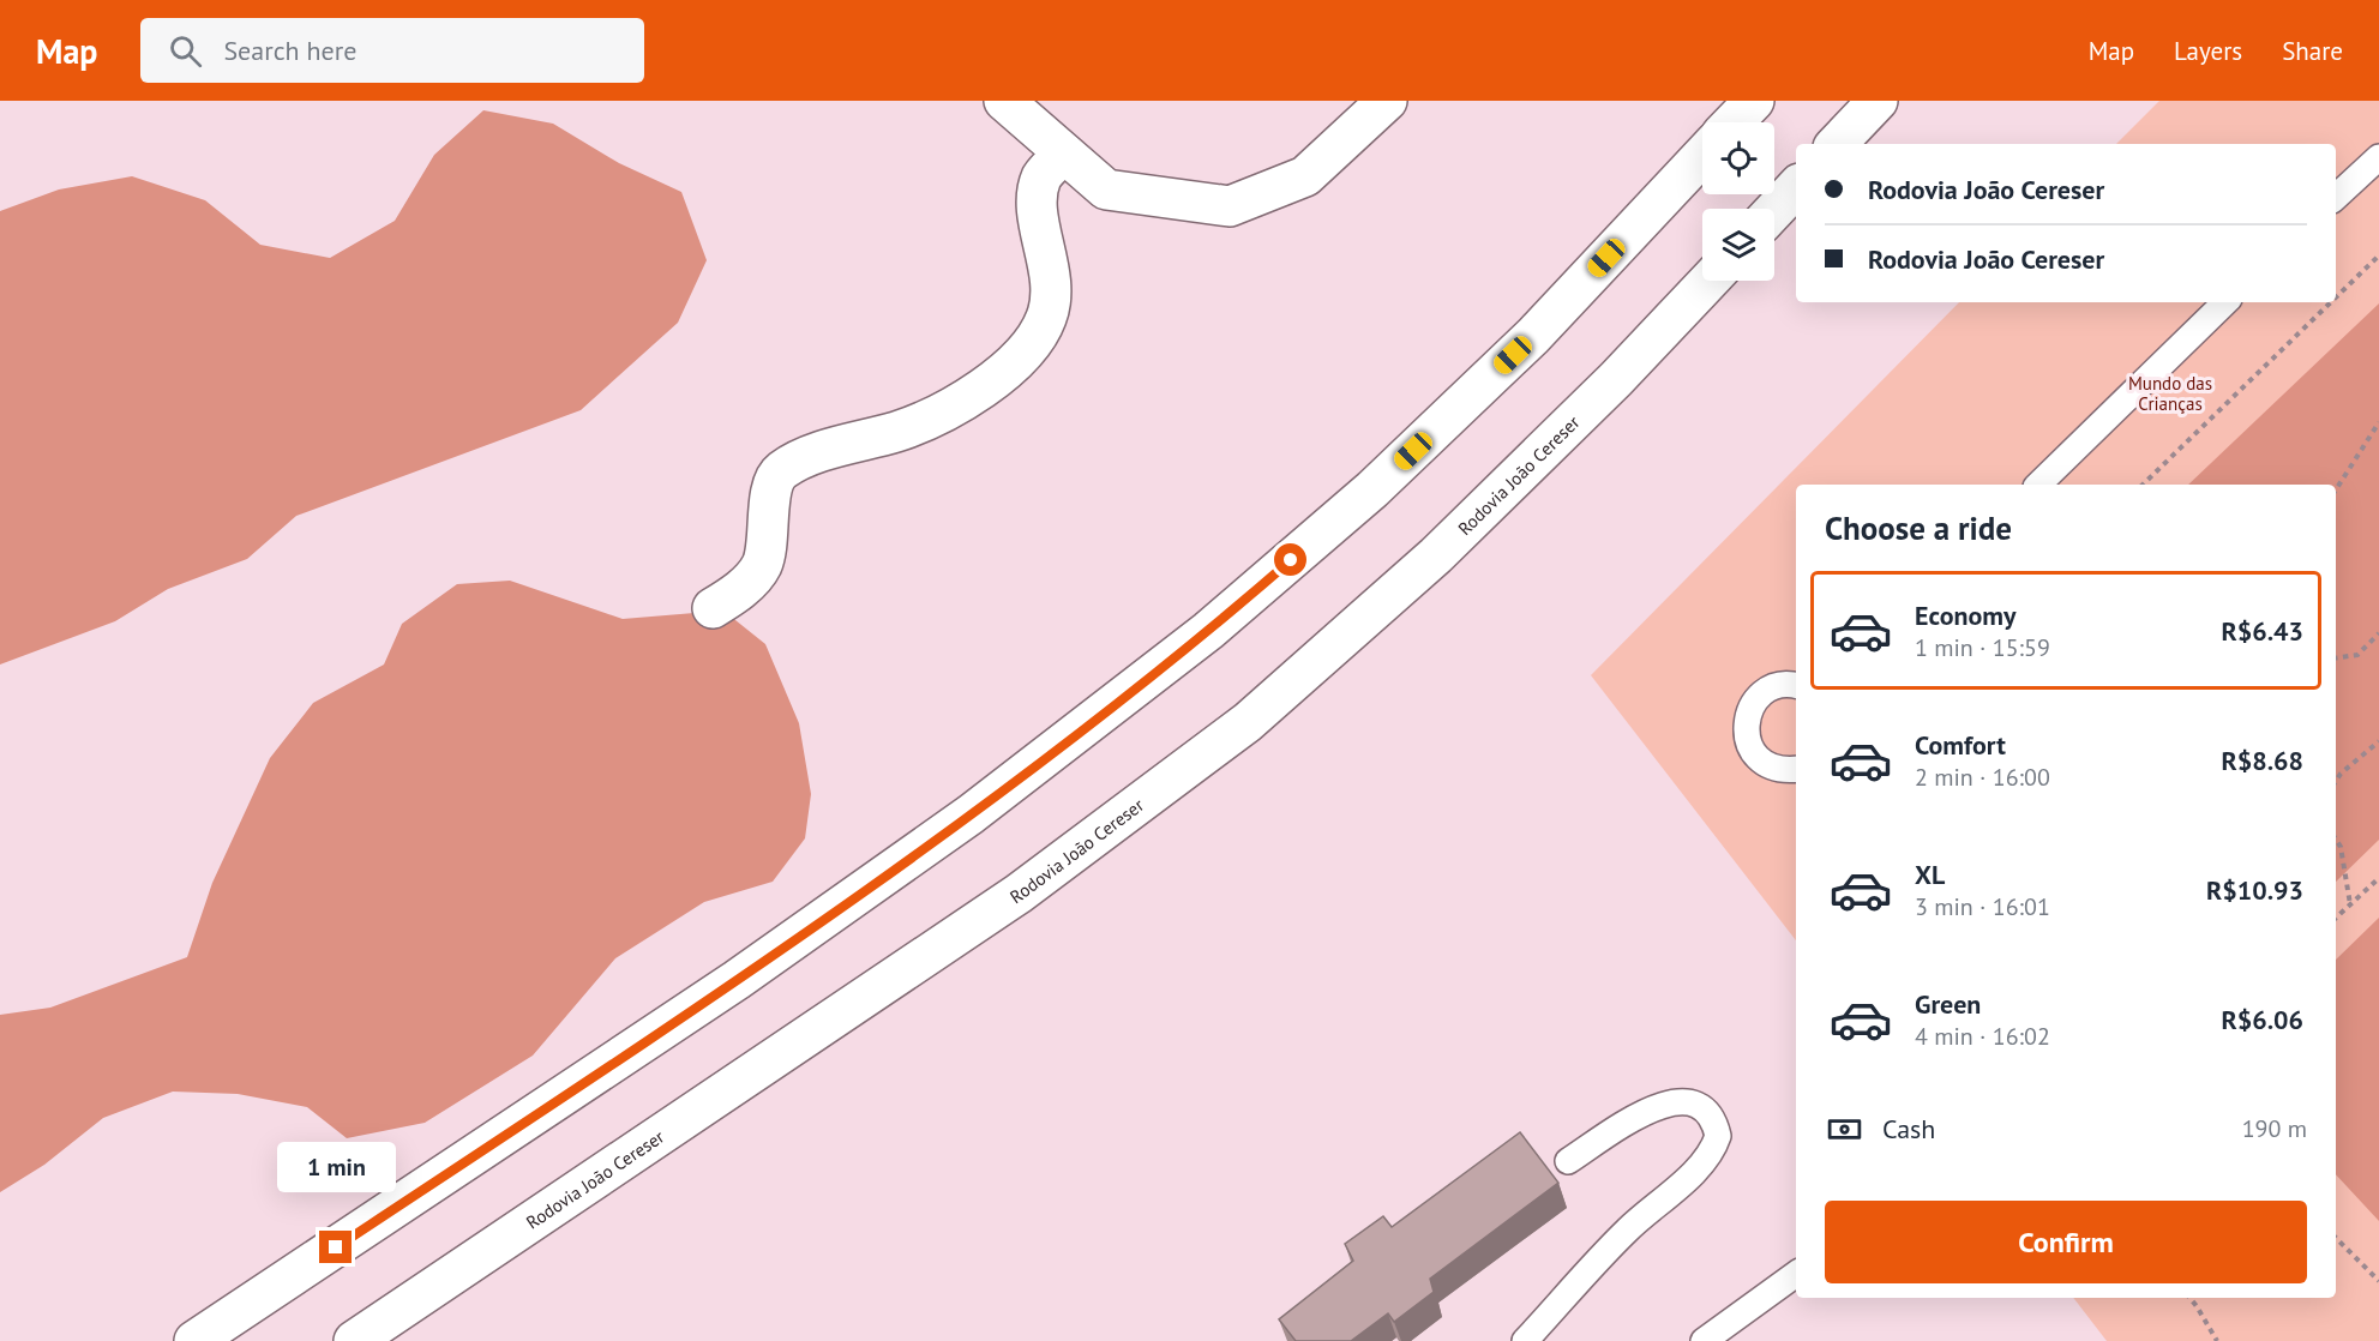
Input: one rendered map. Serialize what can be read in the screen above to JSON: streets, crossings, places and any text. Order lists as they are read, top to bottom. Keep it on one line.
{"streets":{"main road":["Rodovia João Cereser"]},"parks":["Mundo das Crianças"],"page":{"header":"Map","search":"Search here","nav":["Map","Layers","Share"],"banner":["Rodovia João Cereser","Rodovia João Cereser"],"heading":"Choose a ride","list":[{"name":"Economy","note":"1 min · 15:59","value":"R$6.43"},{"name":"Comfort","note":"2 min · 16:00","value":"R$8.68"},{"name":"XL","note":"3 min · 16:01","value":"R$10.93"},{"name":"Green","note":"4 min · 16:02","value":"R$6.06"}],"pay":["Cash","190 m"],"bubble":"1 min","buttons":"Confirm"}}
